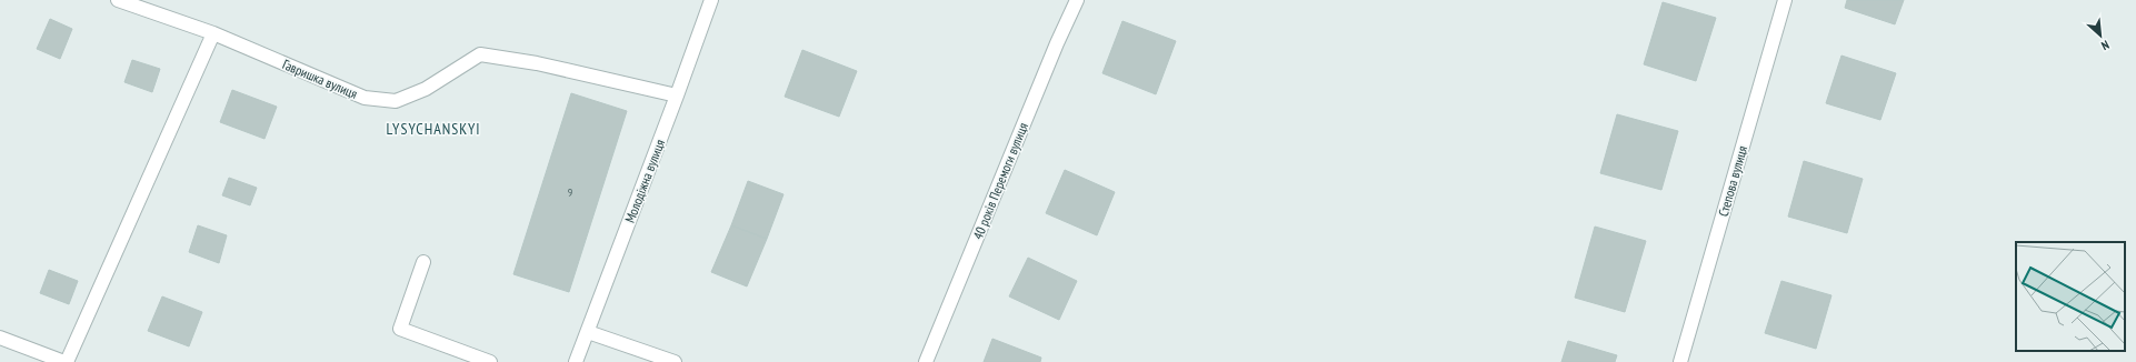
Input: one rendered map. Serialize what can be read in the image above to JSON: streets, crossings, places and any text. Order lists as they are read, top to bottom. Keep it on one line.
{"streets":{"street":["Гавришка вулиця","Молодіжна вулиця","40 років Перемоги вулиця","Степова вулиця"]},"crossings":[["Гавришка вулиця","Молодіжна вулиця"]],"districts":["LYSYCHANSKYI"],"house_numbers":["9"],"north":"bottom right"}
